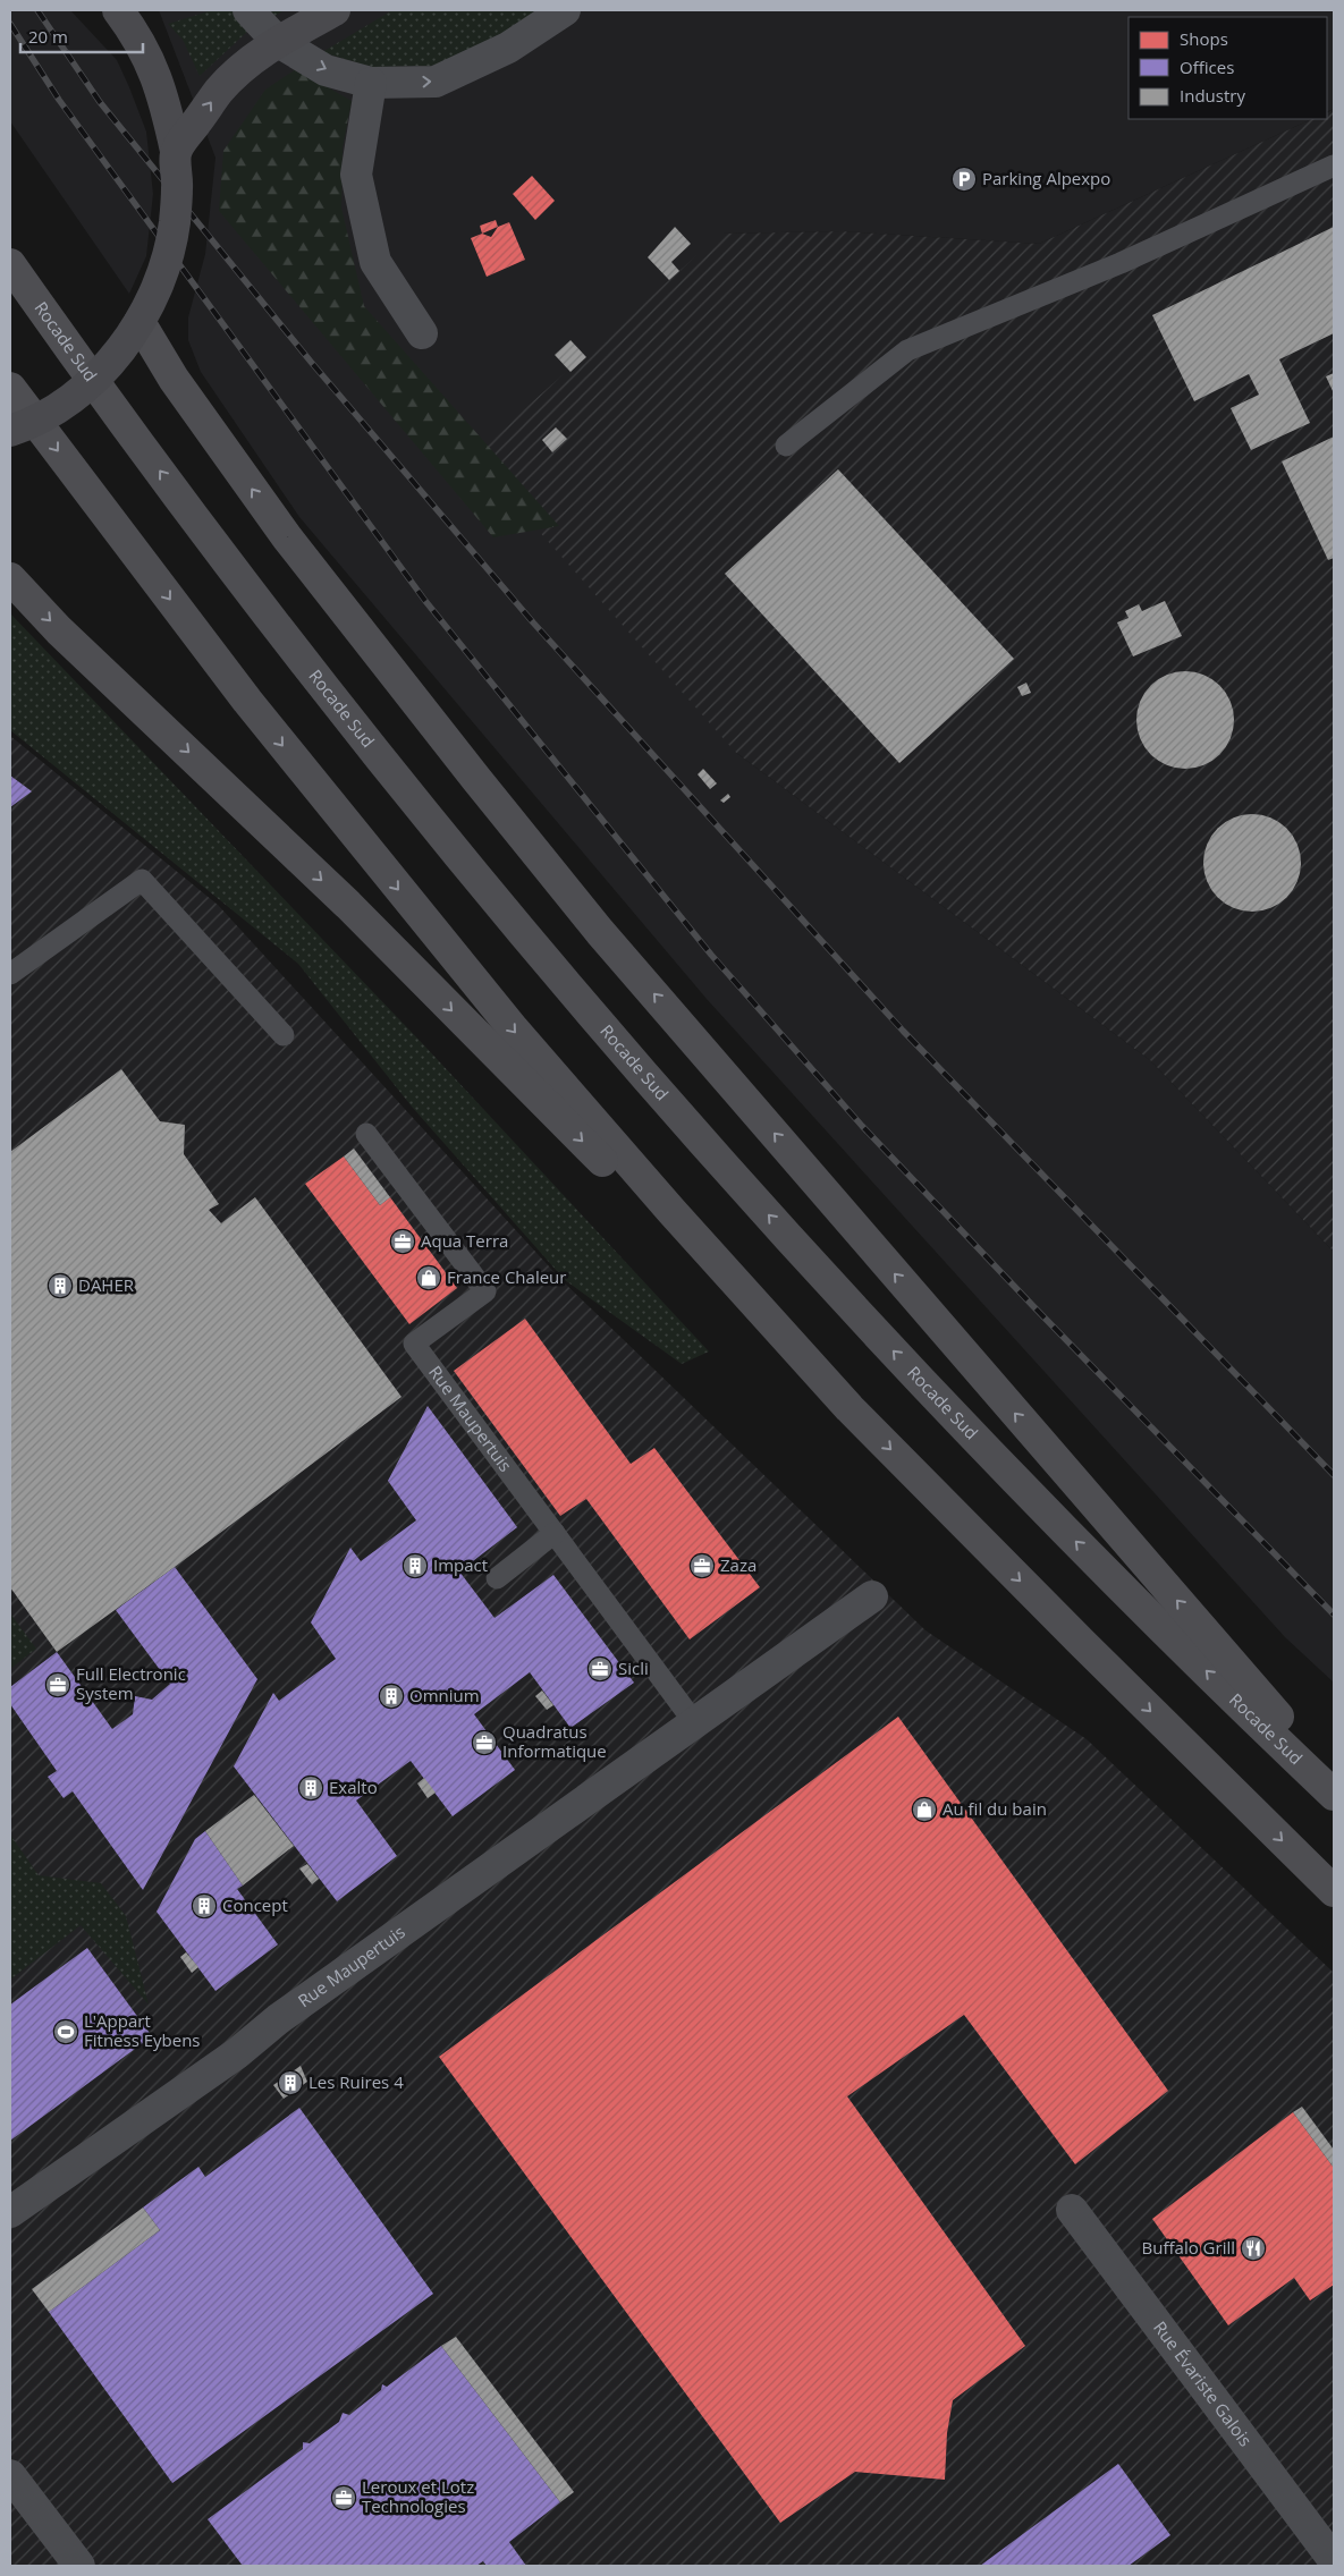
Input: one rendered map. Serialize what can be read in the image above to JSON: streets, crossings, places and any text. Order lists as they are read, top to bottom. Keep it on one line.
{"streets":{"highway":["Rocade Sud"],"street":["Rue Maupertuis","Rue Évariste Galois"]},"places":{"parking":["Parking Alpexpo"],"office":["Aqua Terra","Zaza","Sicli","Full Electronic System","Quadratus Informatique","Leroux et Lotz Technologies"],"shop":["France Chaleur","Au fil du bain"],"building":["DAHER","Impact","Omnium","Exalto","Concept","Les Ruires 4"],"sports":["L'Appart Fitness Eybens"],"restaurant":["Buffalo Grill"]},"legend":["Shops","Offices","Industry"],"scale_bar":"20 m"}
